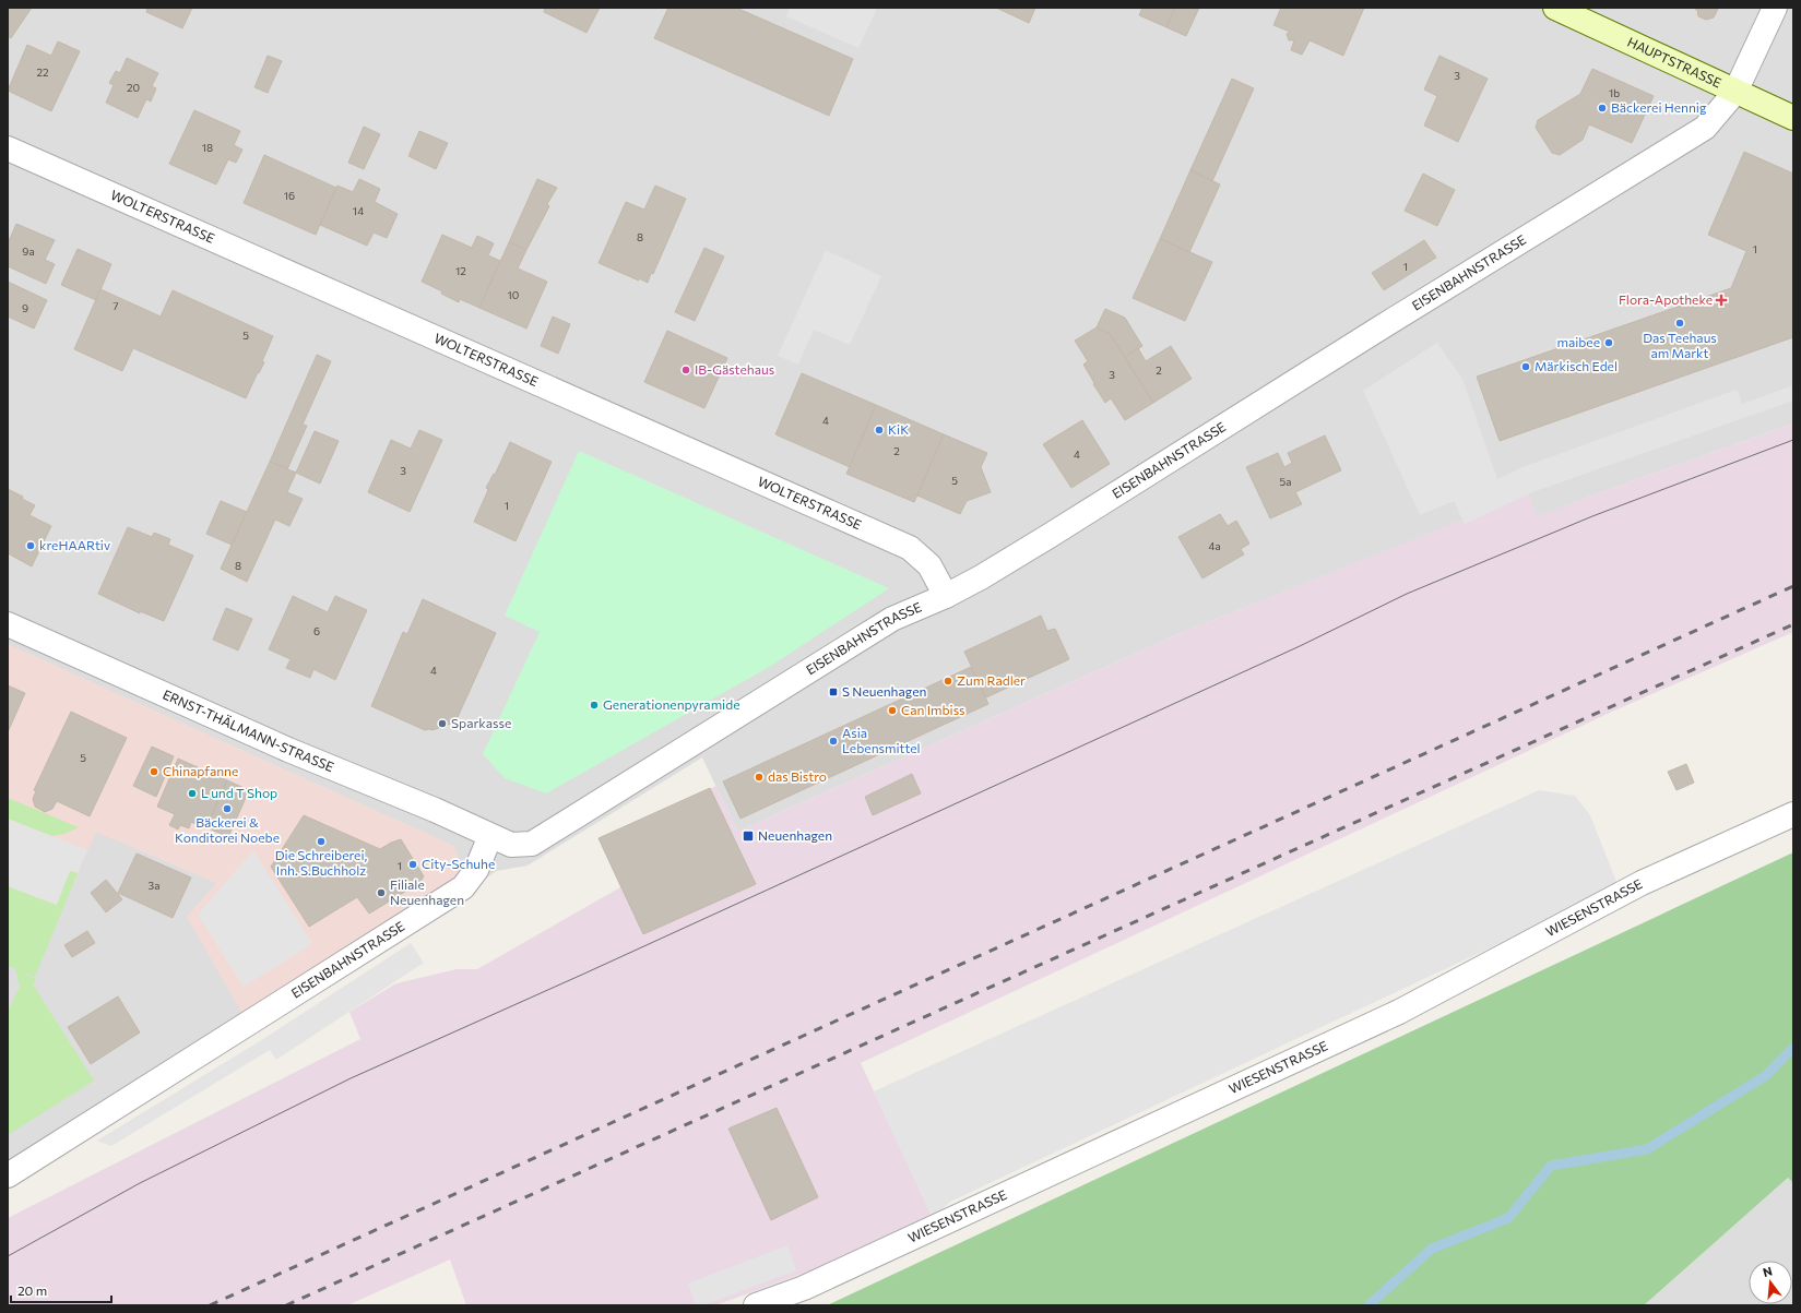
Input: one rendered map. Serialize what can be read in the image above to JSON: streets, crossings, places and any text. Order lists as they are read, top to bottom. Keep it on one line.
{"streets":{"main road":["HAUPTSTRASSE"],"street":["WOLTERSTRASSE","EISENBAHNSTRASSE","ERNST-THÄLMANN-STRASSE","WIESENSTRASSE"]},"crossings":[["HAUPTSTRASSE","EISENBAHNSTRASSE"],["WOLTERSTRASSE","EISENBAHNSTRASSE"],["EISENBAHNSTRASSE","ERNST-THÄLMANN-STRASSE"]],"places":{"other":["Bäckerei Hennig","Das Teehaus am Markt","maibee","Märkisch Edel","IB-Gästehaus","KiK","kreHAARtiv","Zum Radler","Generationenpyramide","Can Imbiss","Sparkasse","Asia Lebensmittel","Chinapfanne","das Bistro","L und T Shop","Bäckerei & Konditorei Noebe","Die Schreiberei, Inh. S.Buchholz","City-Schuhe","Filiale Neuenhagen"],"health":["Flora-Apotheke"],"transit":["S Neuenhagen","Neuenhagen"]},"house_numbers":["22","3","20","1b","18","16","14","8","1","9a","1","12","10","7","9","5","2","3","4","2","4","3","5","5a","1","4a","8","6","4","5","1","3a"],"scale_bar":"20 m","north":"top"}
